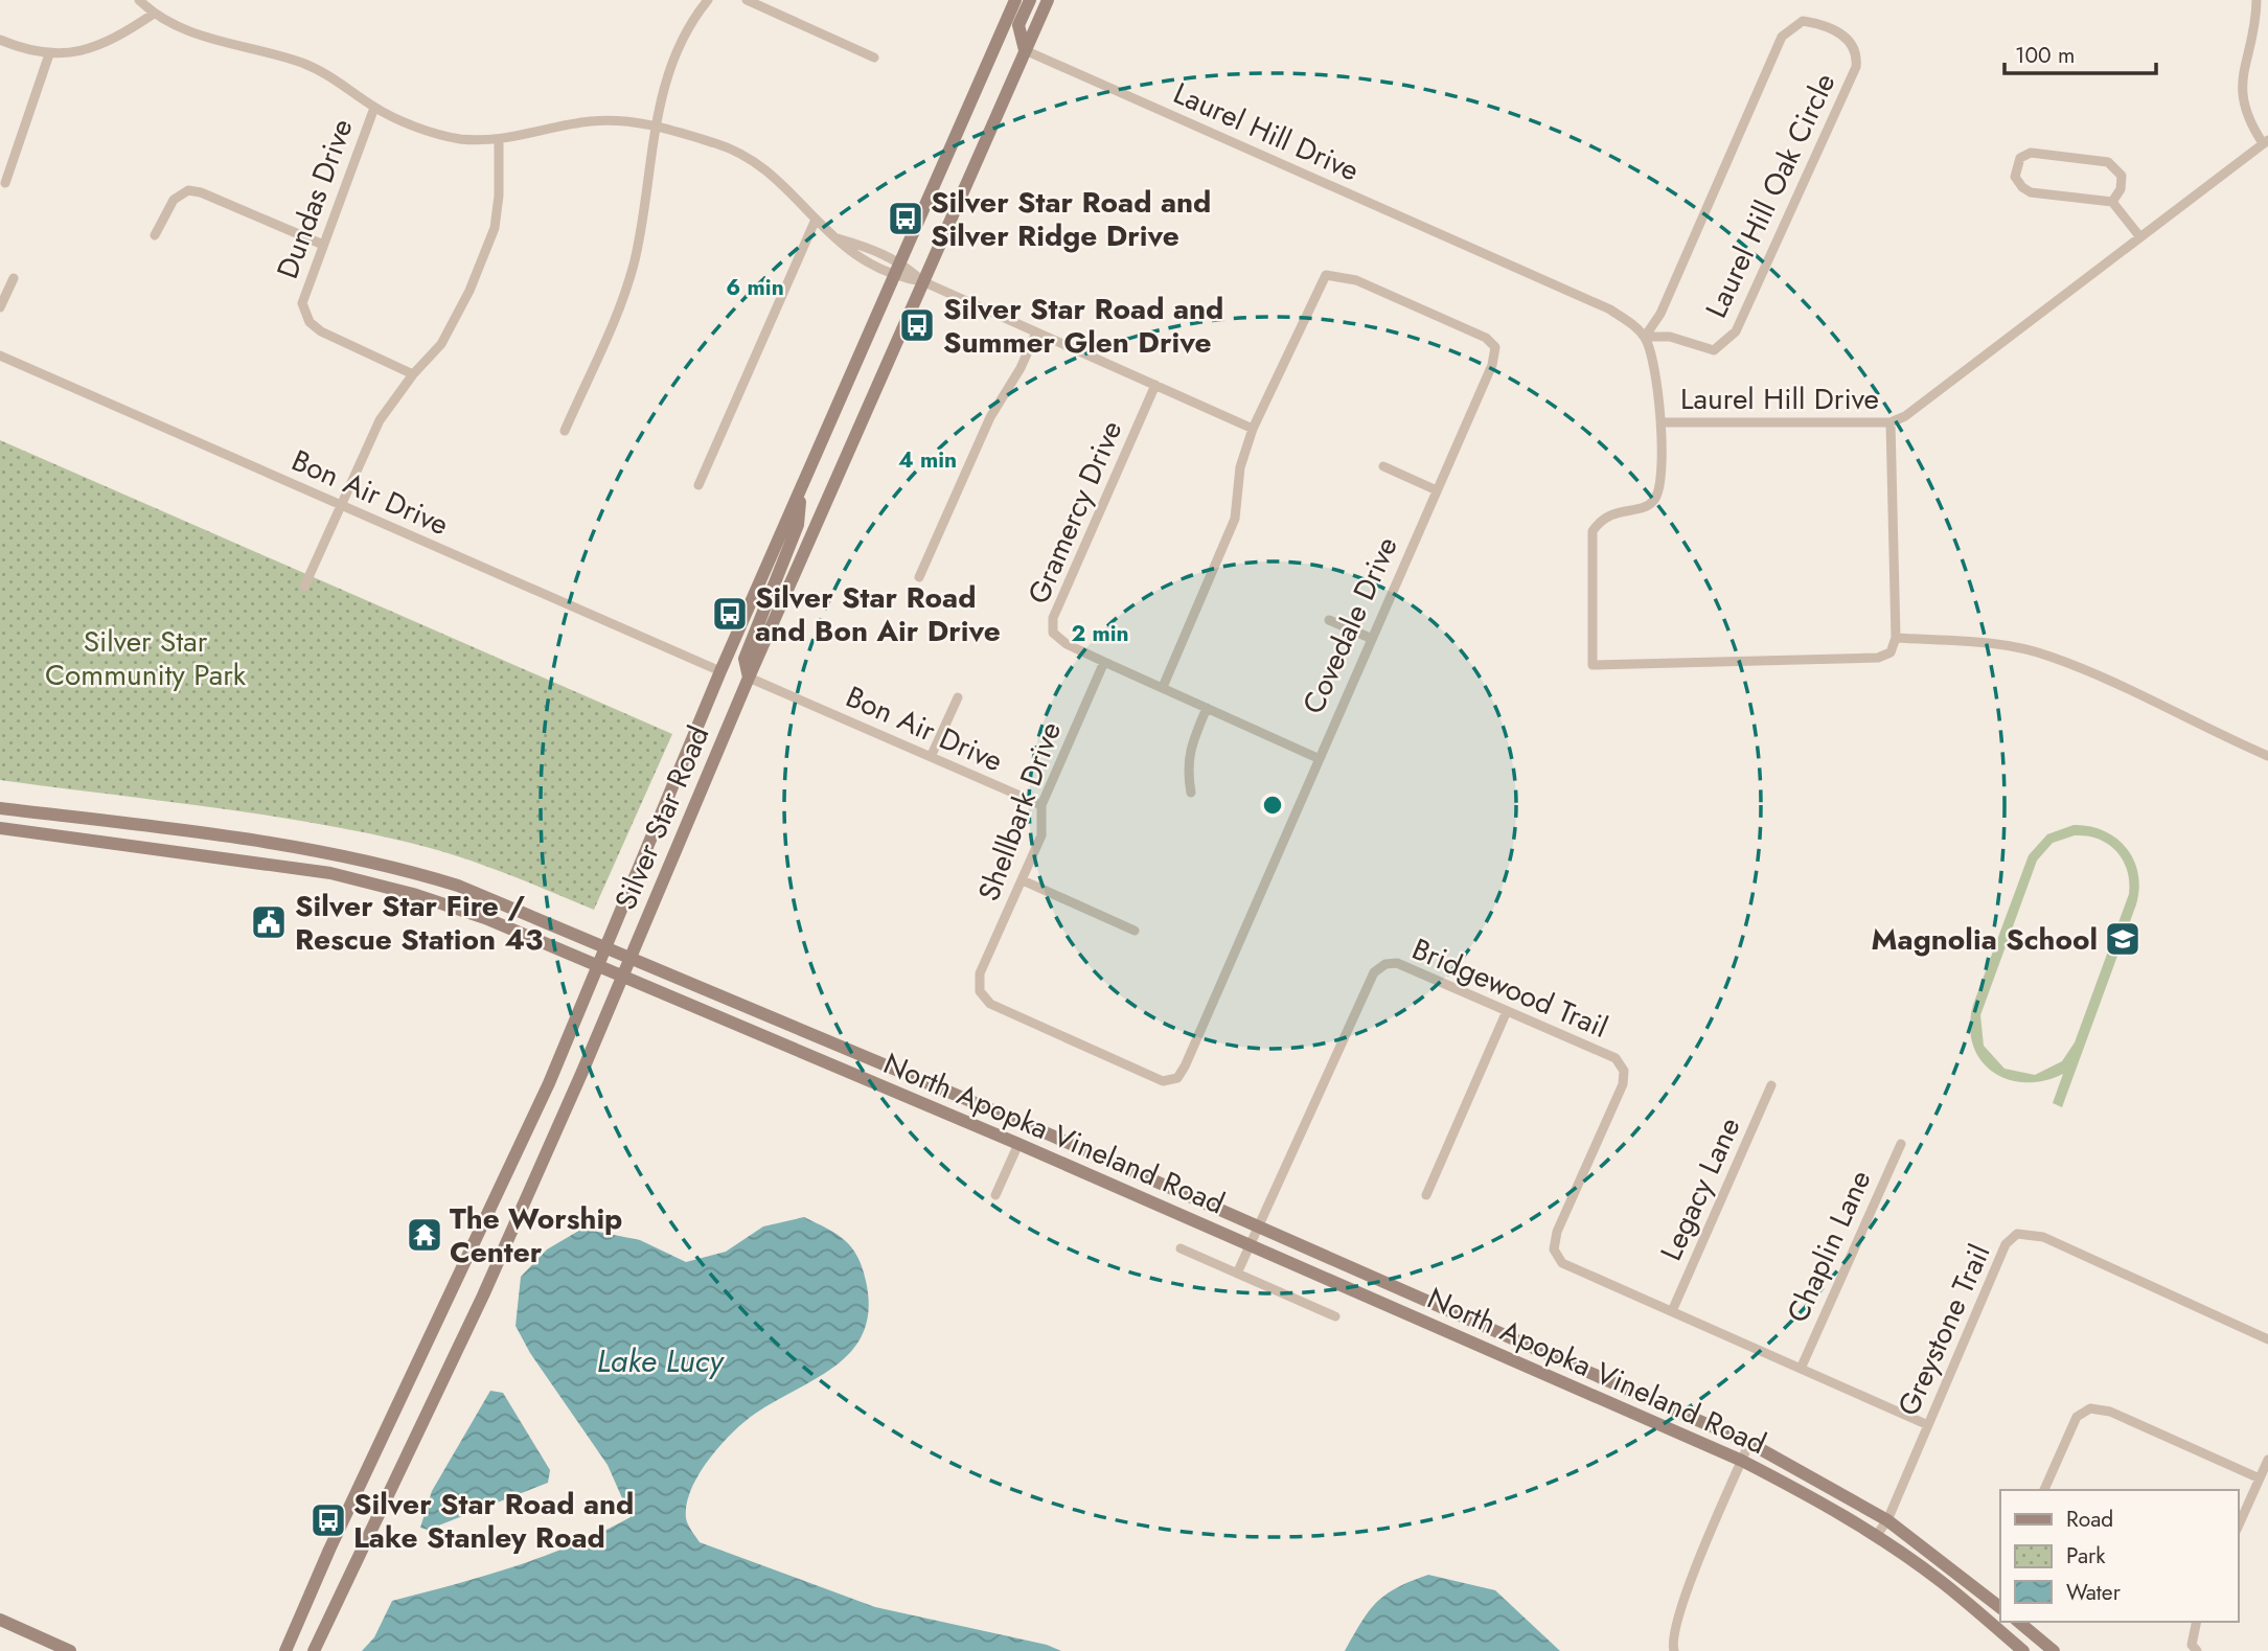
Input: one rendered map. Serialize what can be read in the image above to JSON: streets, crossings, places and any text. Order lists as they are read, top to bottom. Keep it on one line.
{"streets":{"main road":["Silver Star Road","North Apopka Vineland Road"],"street":["Laurel Hill Drive","Laurel Hill Oak Circle","Dundas Drive","Bon Air Drive","Gramercy Drive","Covedale Drive","Shellbark Drive","Bridgewood Trail","Legacy Lane","Chaplin Lane","Greystone Trail"]},"crossings":[["Laurel Hill Drive","Laurel Hill Oak Circle"],["Laurel Hill Drive","Silver Star Road"],["Bon Air Drive","Shellbark Drive"],["Bon Air Drive","Silver Star Road"],["Gramercy Drive","Covedale Drive"],["Gramercy Drive","Shellbark Drive"],["Covedale Drive","Shellbark Drive"],["Silver Star Road","North Apopka Vineland Road"],["Bridgewood Trail","North Apopka Vineland Road"],["Bridgewood Trail","Legacy Lane"],["Bridgewood Trail","Chaplin Lane"],["Bridgewood Trail","Greystone Trail"],["North Apopka Vineland Road","Greystone Trail"]],"water":["Lake Lucy"],"parks":["Silver Star Community Park"],"places":{"bus stop":["Silver Star Road and Silver Ridge Drive","Silver Star Road and Summer Glen Drive","Silver Star Road and Bon Air Drive","Silver Star Road and Lake Stanley Road"],"public building":["Silver Star Fire / Rescue Station 43"],"school or university":["Magnolia School"],"temple":["The Worship Center"]},"legend":["Road","Park","Water"],"scale_bar":"100 m","rings":["6 min","4 min","2 min"]}
